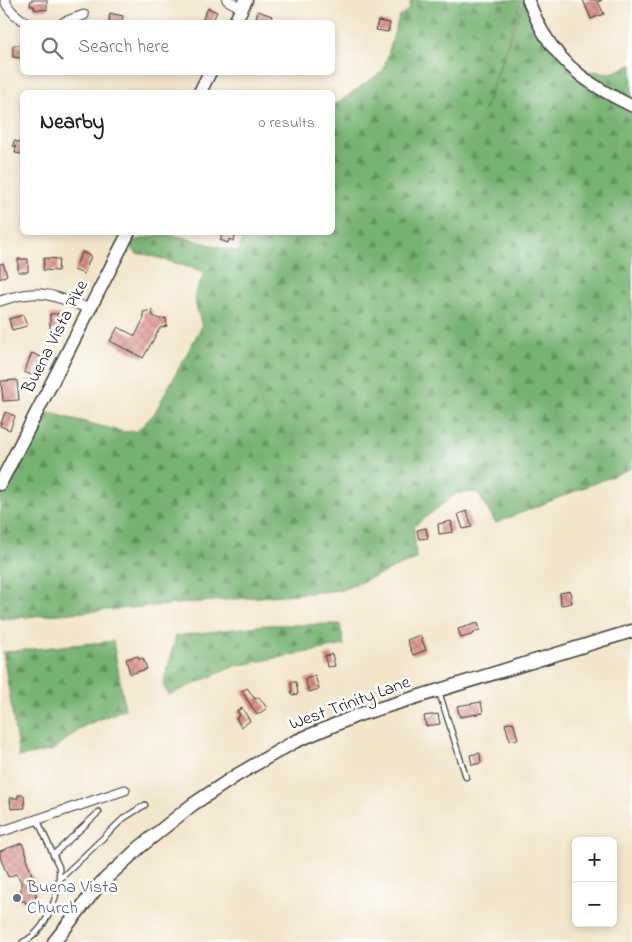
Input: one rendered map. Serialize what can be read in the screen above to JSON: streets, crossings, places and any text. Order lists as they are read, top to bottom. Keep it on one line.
{"streets":{"main road":["Buena Vista Pike","West Trinity Lane"]},"places":["Buena Vista Church"],"page":{"search":"Search here","heading":["Nearby","0 results"],"map_buttons":["+","−"]}}
